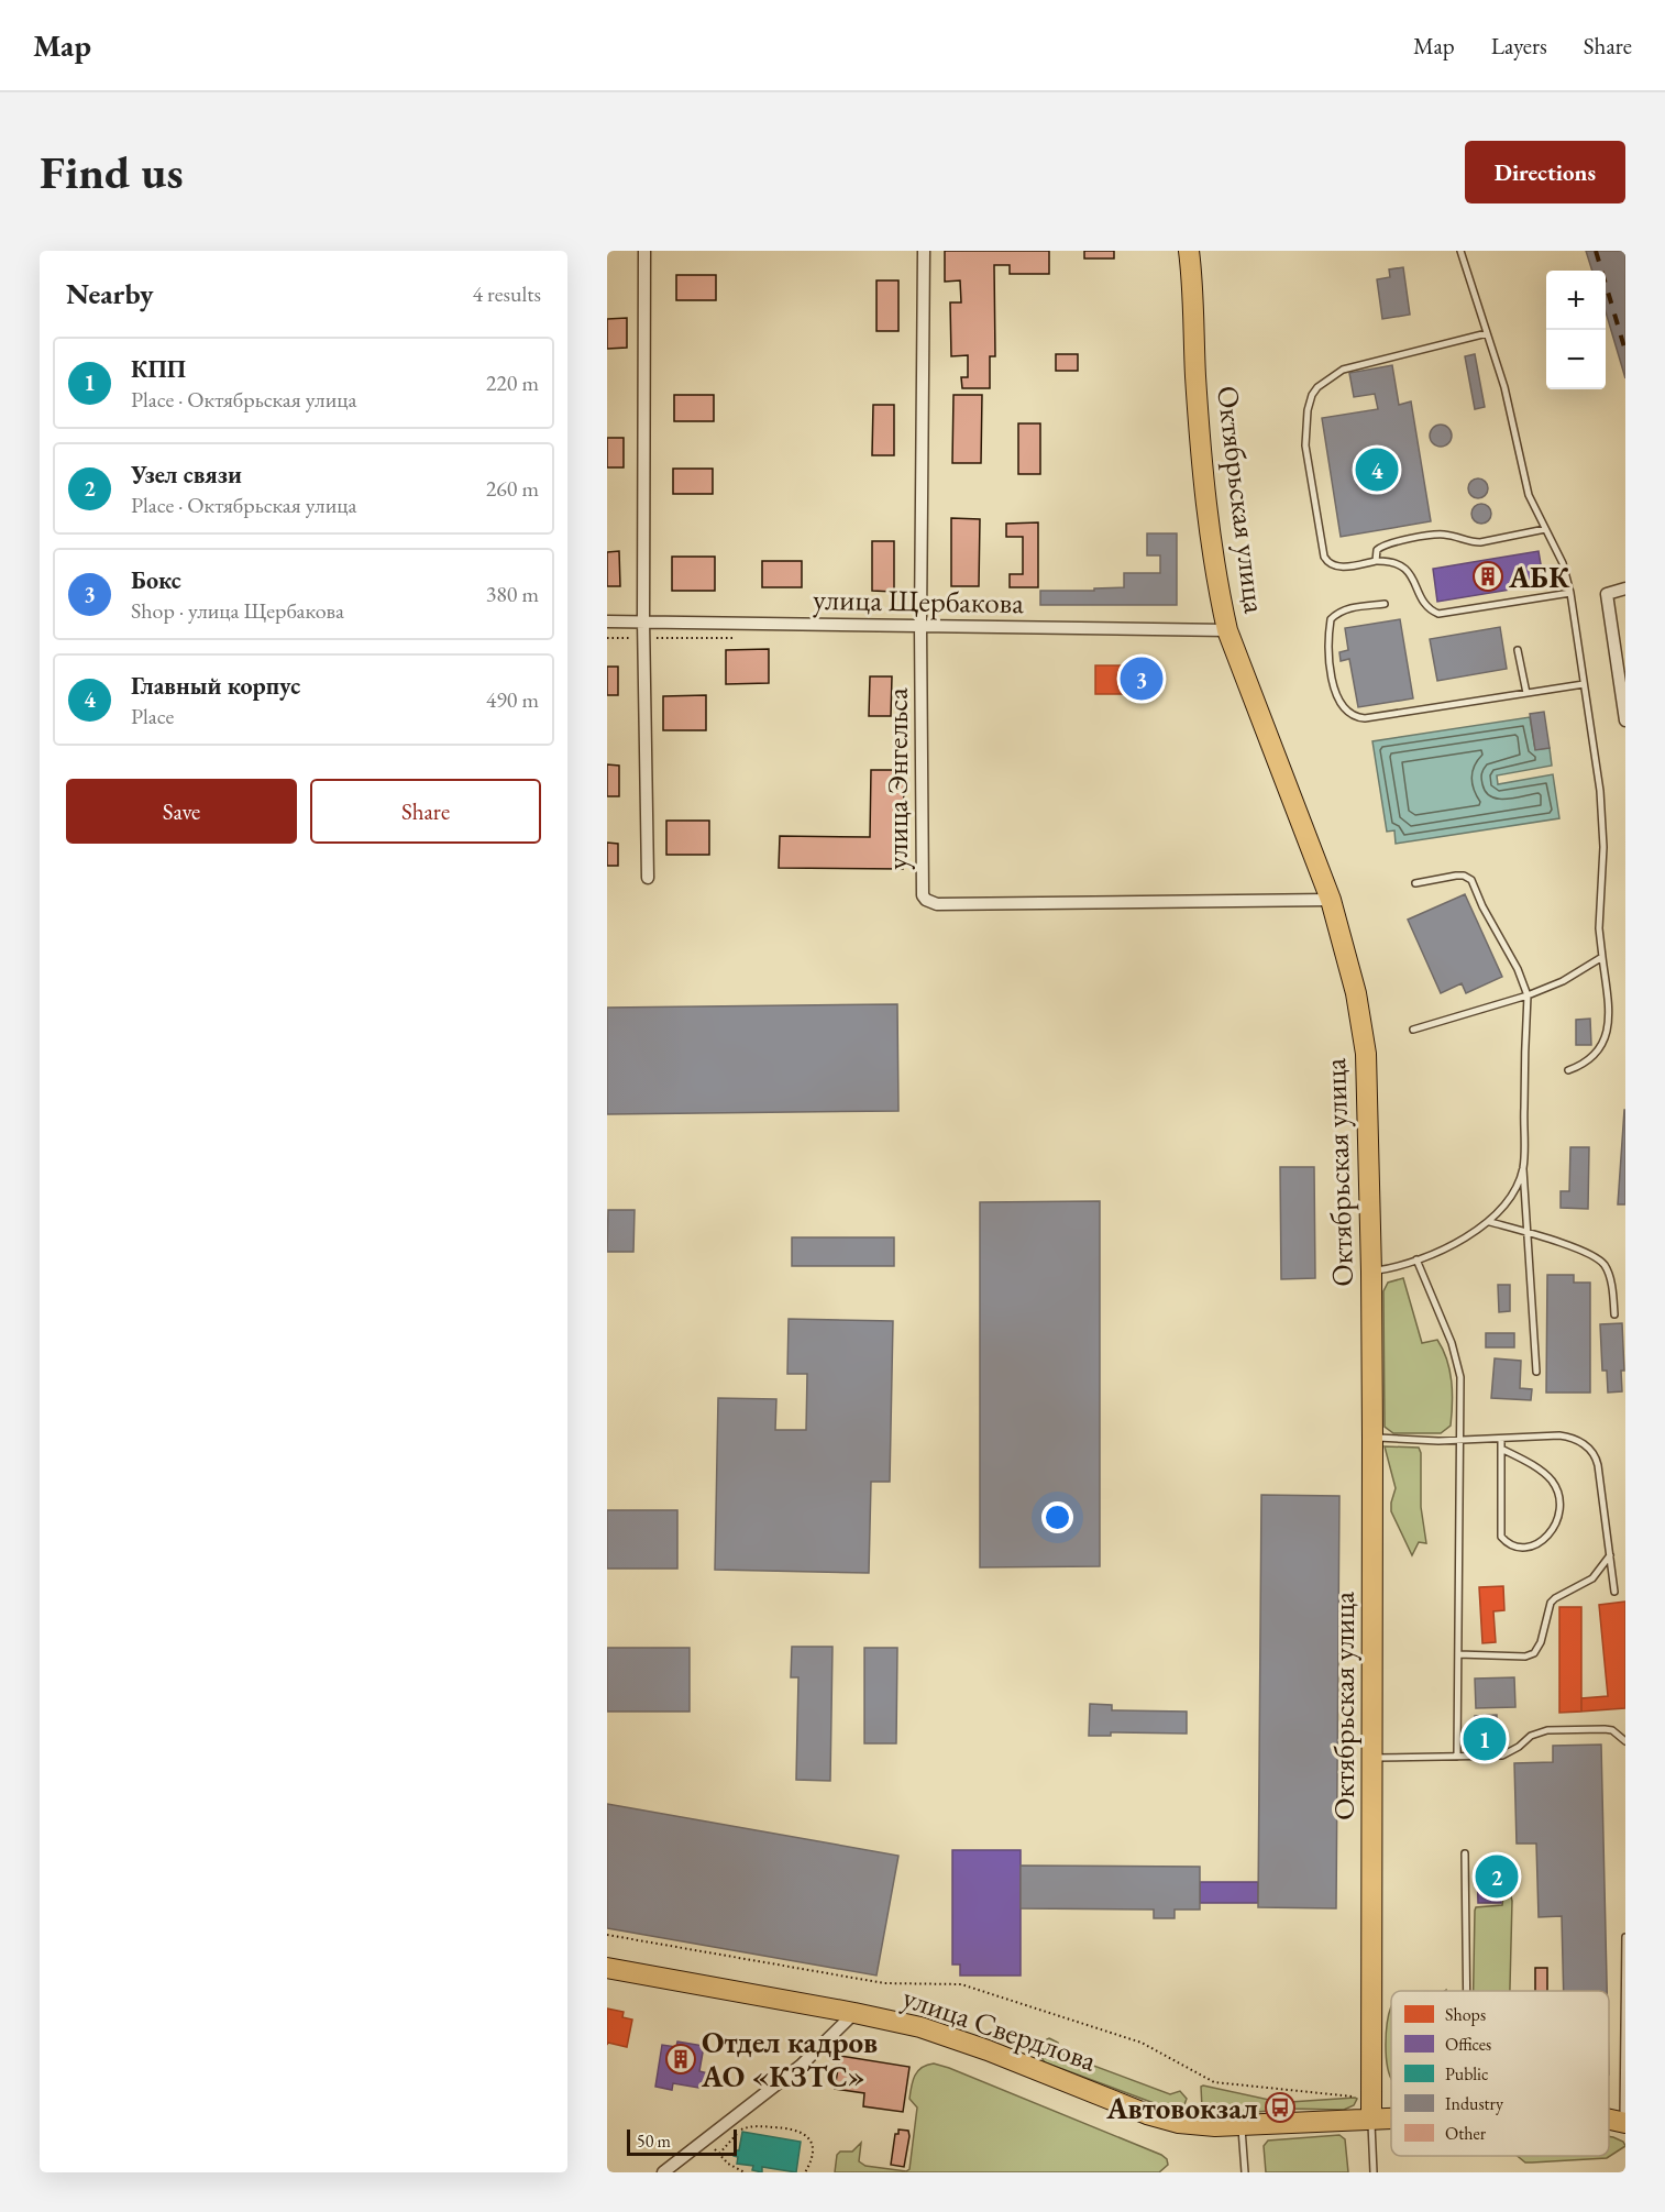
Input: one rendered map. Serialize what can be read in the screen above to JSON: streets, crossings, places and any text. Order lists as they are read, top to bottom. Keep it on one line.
{"streets":{"main road":["Октябрьская улица","улица Свердлова"],"street":["улица Щербакова","улица Энгельса"]},"crossings":[["Октябрьская улица","улица Щербакова"],["Октябрьская улица","улица Энгельса"],["Октябрьская улица","улица Свердлова"],["улица Щербакова","улица Энгельса"]],"places":{"building":["АБК","Отдел кадров АО «КЗТС»"],"bus stop":["Автовокзал"]},"legend":["Shops","Offices","Public","Industry","Other"],"scale_bar":"50 m","page":{"header":"Map","nav":["Map","Layers","Share"],"buttons":["Directions",["Save","Share"]],"title":"Find us","heading":["Nearby","4 results"],"map_buttons":["+","−"],"list":[{"mark":"1","name":"КПП","note":"Place · Октябрьская улица","value":"220 m"},{"mark":"2","name":"Узел связи","note":"Place · Октябрьская улица","value":"260 m"},{"mark":"3","name":"Бокс","note":"Shop · улица Щербакова","value":"380 m"},{"mark":"4","name":"Главный корпус","note":"Place","value":"490 m"}],"pins":["4","3","1","2"],"scale":"50 m"}}
